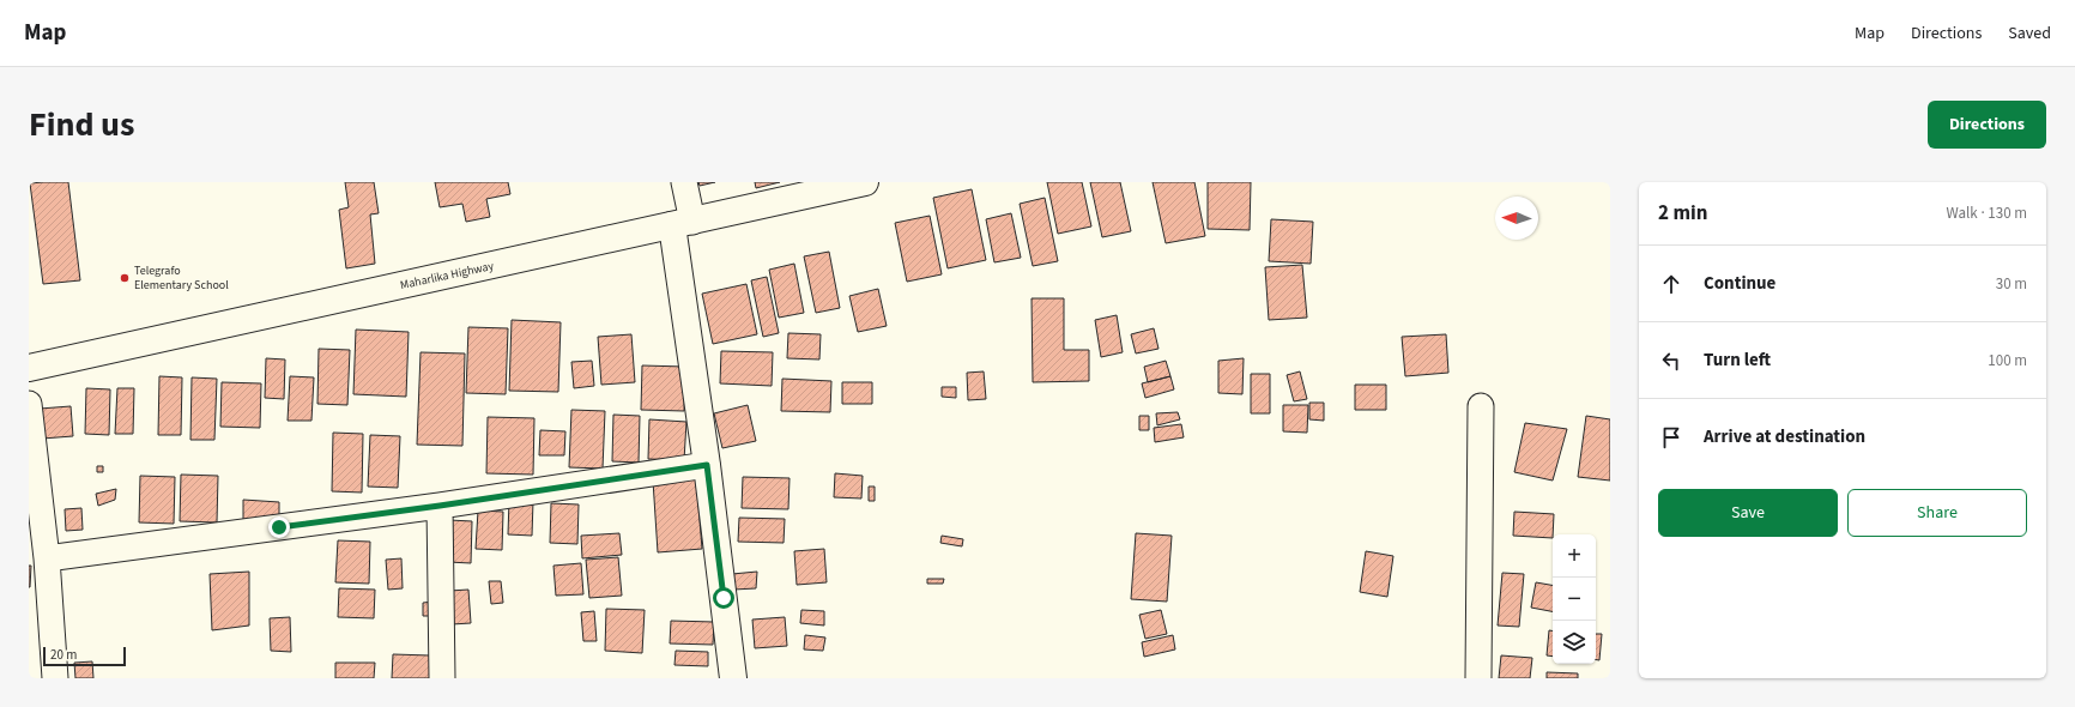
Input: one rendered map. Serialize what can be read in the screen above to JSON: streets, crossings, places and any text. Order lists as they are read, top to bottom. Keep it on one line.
{"streets":{"main road":["Maharlika Highway"]},"places":["Telegrafo Elementary School"],"scale_bar":"20 m","north":"left","page":{"header":"Map","nav":["Map","Directions","Saved"],"title":"Find us","buttons":["Directions",["Save","Share"]],"heading":["2 min","Walk · 130 m"],"list":[["Continue","30 m"],["Turn left","100 m"],"Arrive at destination"],"map_buttons":["+","−"],"scale":"20 m"}}
